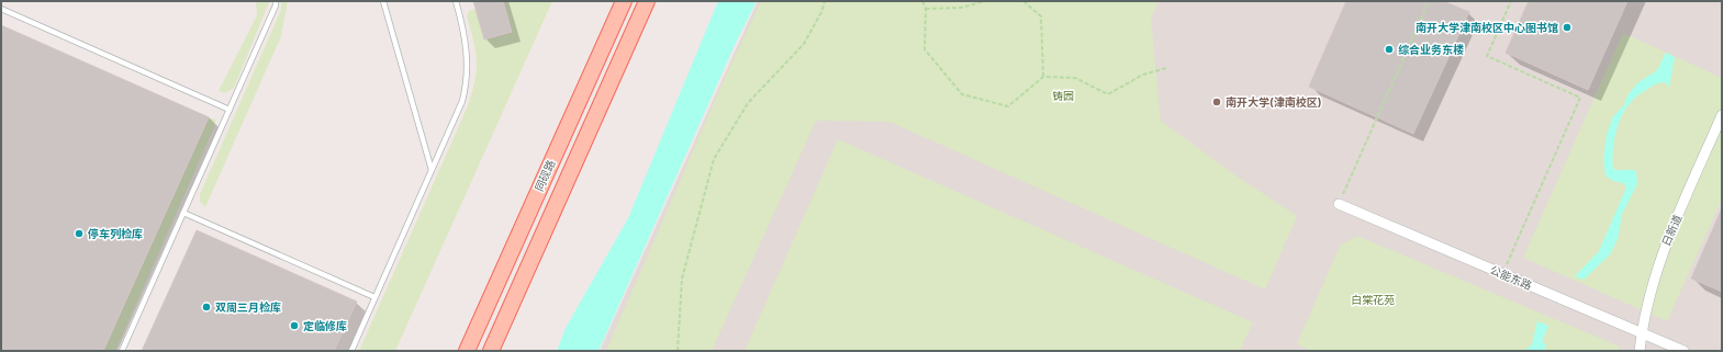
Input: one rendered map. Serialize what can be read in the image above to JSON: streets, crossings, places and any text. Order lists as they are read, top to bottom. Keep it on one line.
{"streets":{"main road":["同砚路"],"street":["日新道","公能东路"]},"crossings":[["日新道","公能东路"]],"parks":["铸园","白棠花苑"],"places":["南开大学津南校区中心图书馆","综合业务东楼","南开大学(津南校区)","停车列检库","双周三月检库","定临修库"]}
